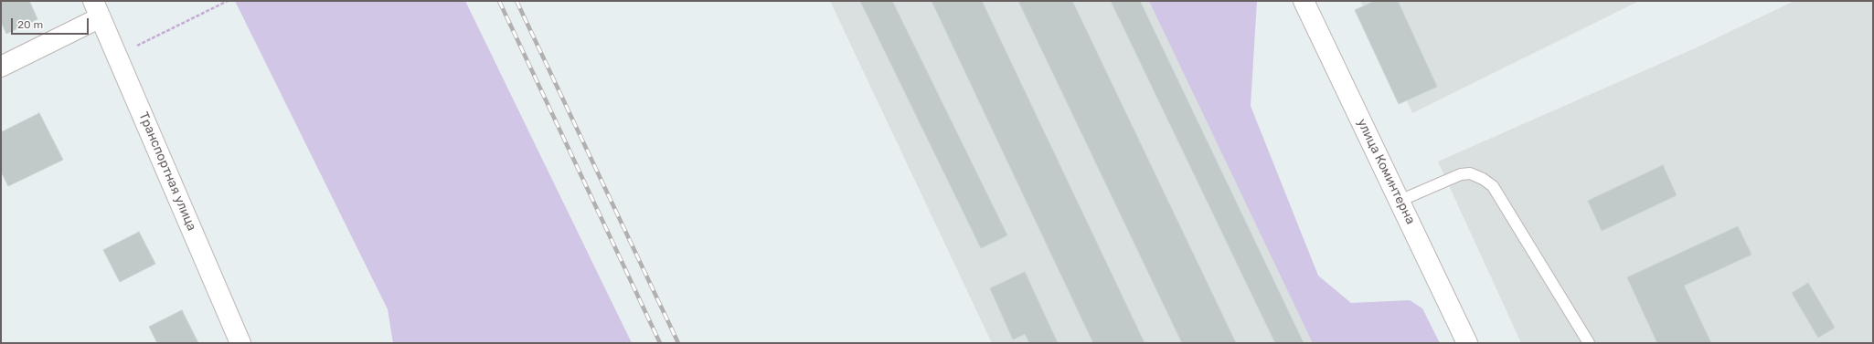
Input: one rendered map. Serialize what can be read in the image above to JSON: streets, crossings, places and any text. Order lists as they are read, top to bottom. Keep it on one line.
{"streets":{"street":["Транспортная улица","улица Коминтерна"]},"scale_bar":"20 m"}
